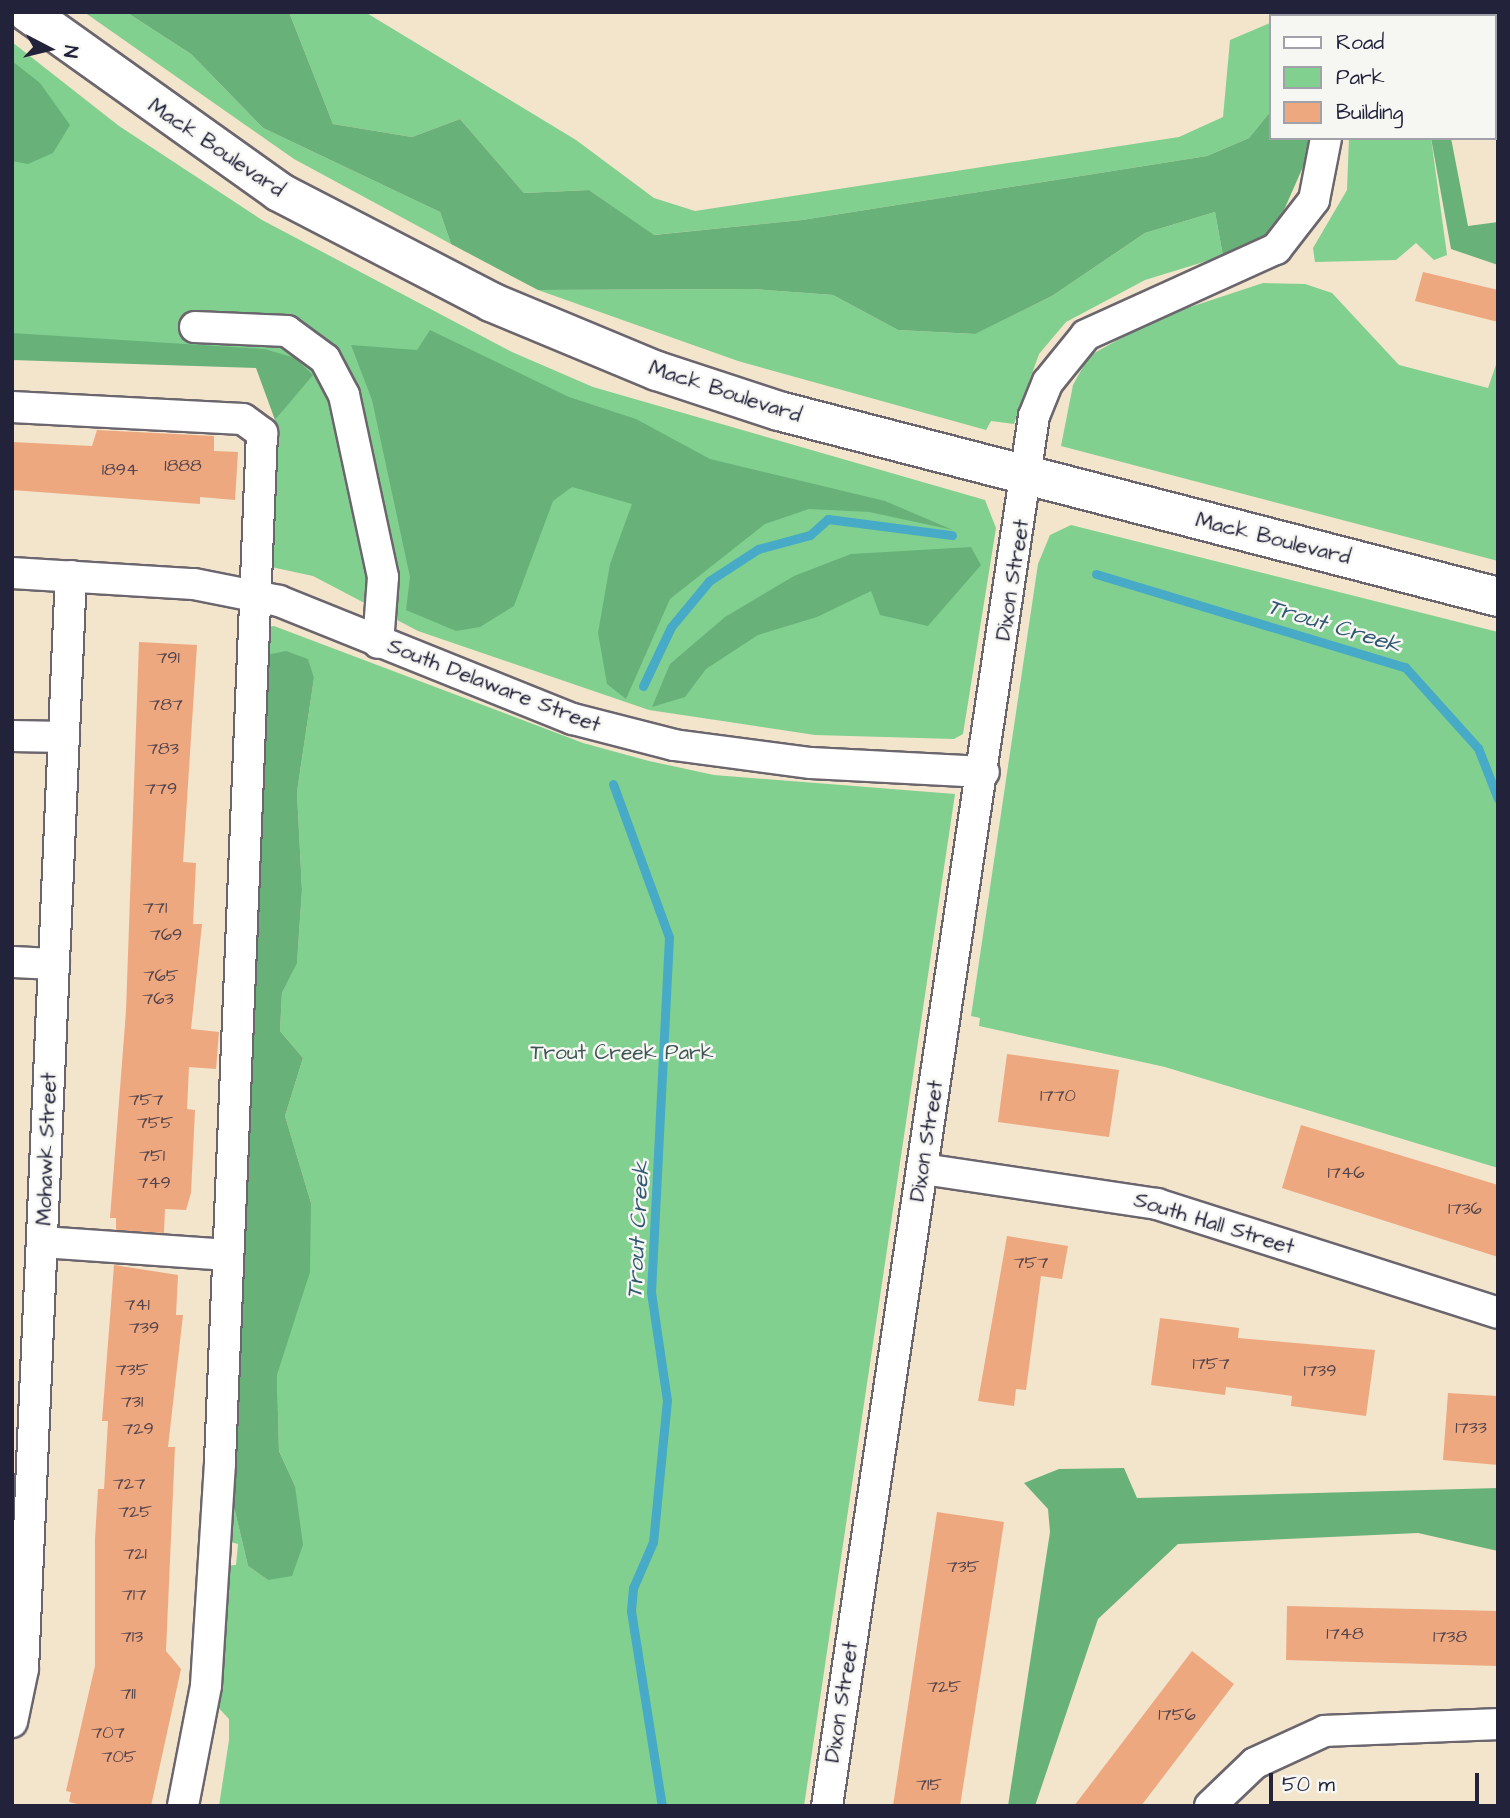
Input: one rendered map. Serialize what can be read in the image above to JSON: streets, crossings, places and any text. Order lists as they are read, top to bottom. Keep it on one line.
{"streets":{"main road":["Mack Boulevard"],"street":["Dixon Street","South Delaware Street","Mohawk Street","South Hall Street"]},"crossings":[["Mack Boulevard","Dixon Street"],["Dixon Street","South Delaware Street"],["Dixon Street","South Hall Street"],["South Delaware Street","Mohawk Street"]],"water":["Trout Creek"],"parks":["Trout Creek Park"],"house_numbers":["1888","1894","791","787","783","779","771","769","765","763","1770","757","755","751","1746","749","1736","757","741","739","1757","735","1739","731","1733","729","727","725","721","735","717","1748","713","1738","725","711","1756","707","705","715"],"legend":["Road","Park","Building"],"scale_bar":"50 m","north":"right"}
